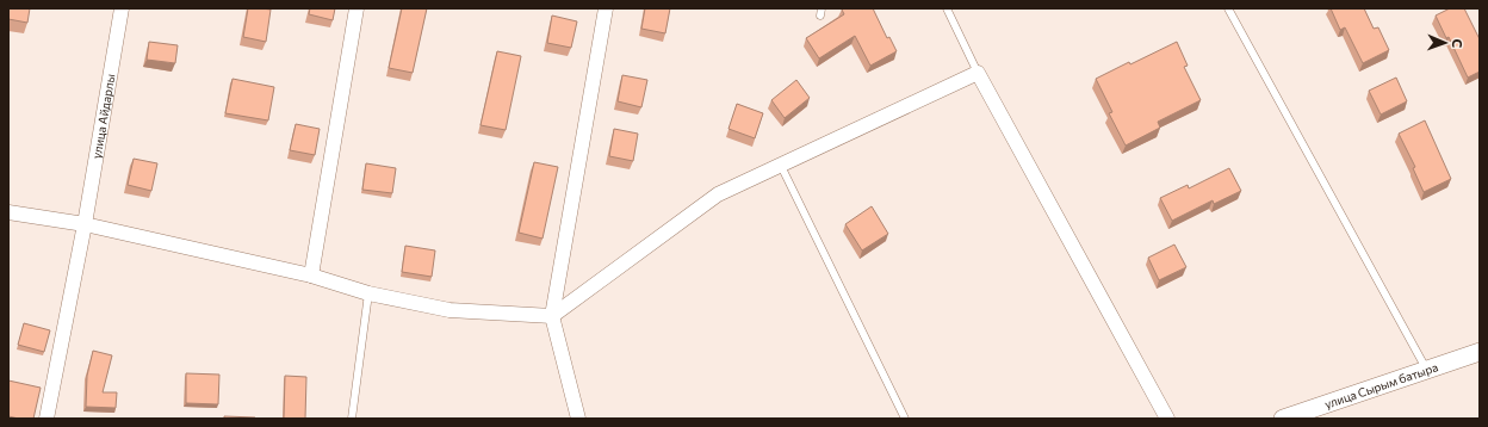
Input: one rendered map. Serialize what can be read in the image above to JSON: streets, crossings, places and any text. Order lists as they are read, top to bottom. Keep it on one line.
{"streets":{"street":["улица Айдарлы","улица Сырым батыра"]},"north":"right"}
